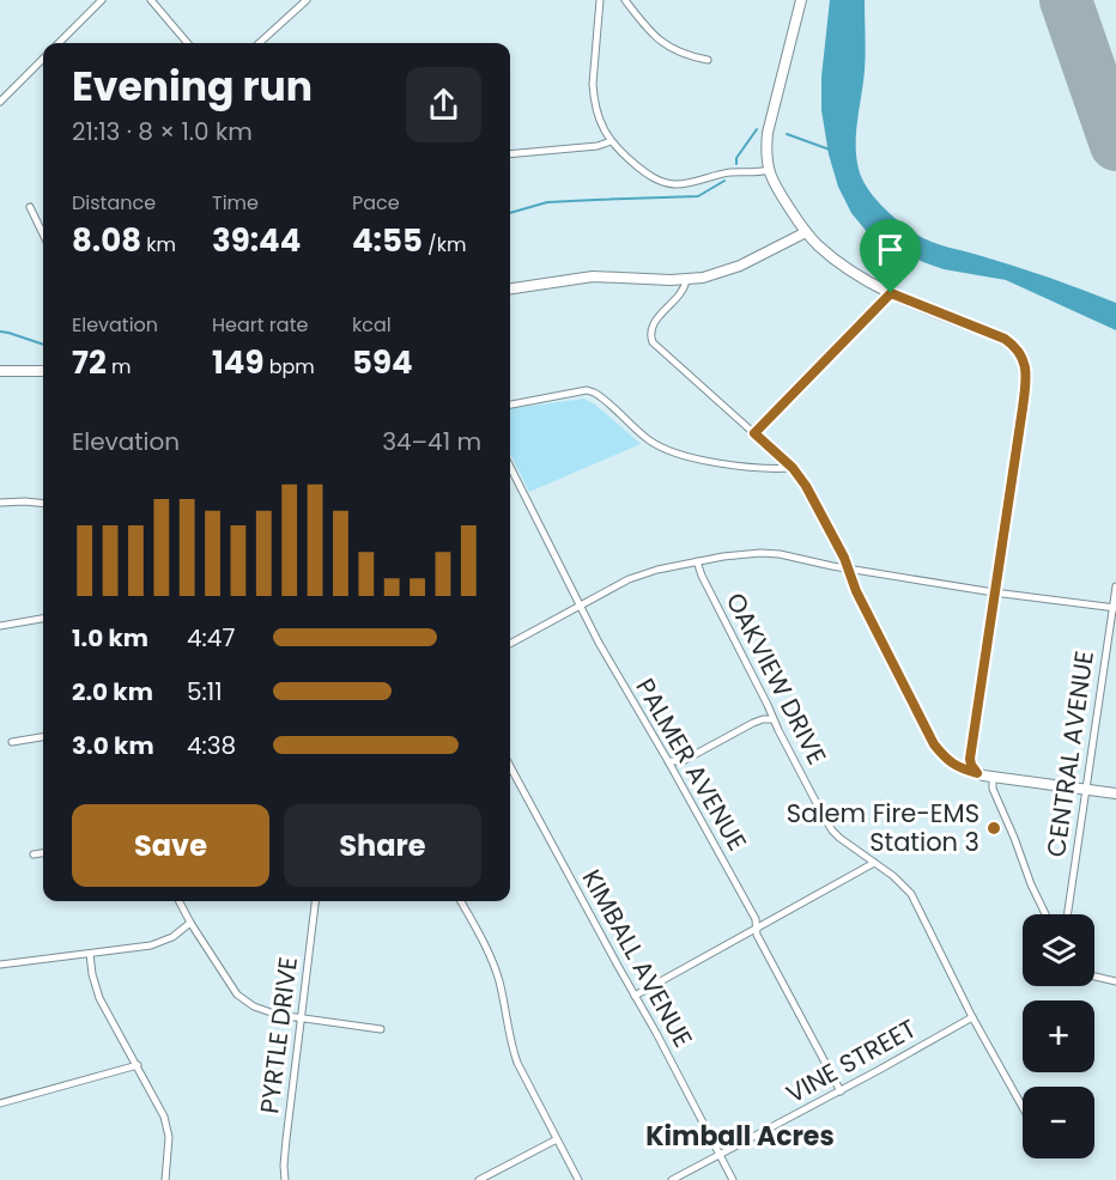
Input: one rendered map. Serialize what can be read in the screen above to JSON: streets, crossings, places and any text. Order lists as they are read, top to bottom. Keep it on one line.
{"streets":{"street":["OAKVIEW DRIVE","CENTRAL AVENUE","PALMER AVENUE","KIMBALL AVENUE","PYRTLE DRIVE","VINE STREET"]},"crossings":[["OAKVIEW DRIVE","VINE STREET"],["PALMER AVENUE","VINE STREET"],["KIMBALL AVENUE","VINE STREET"]],"districts":["Kimball Acres"],"places":["Salem Fire-EMS Station 3"],"page":{"heading":["Evening run","21:13 · 8 × 1.0 km"],"stats":[["Distance","8.08 km"],["Time","39:44"],["Pace","4:55 /km"],["Elevation","72 m"],["Heart rate","149 bpm"],["kcal","594"]],"chart":["Elevation","34–41 m"],"list":[{"name":"1.0 km","note":"4:47"},{"name":"2.0 km","note":"5:11"},{"name":"3.0 km","note":"4:38"}],"buttons":["Save","Share"],"map_buttons":["+","−"]}}
